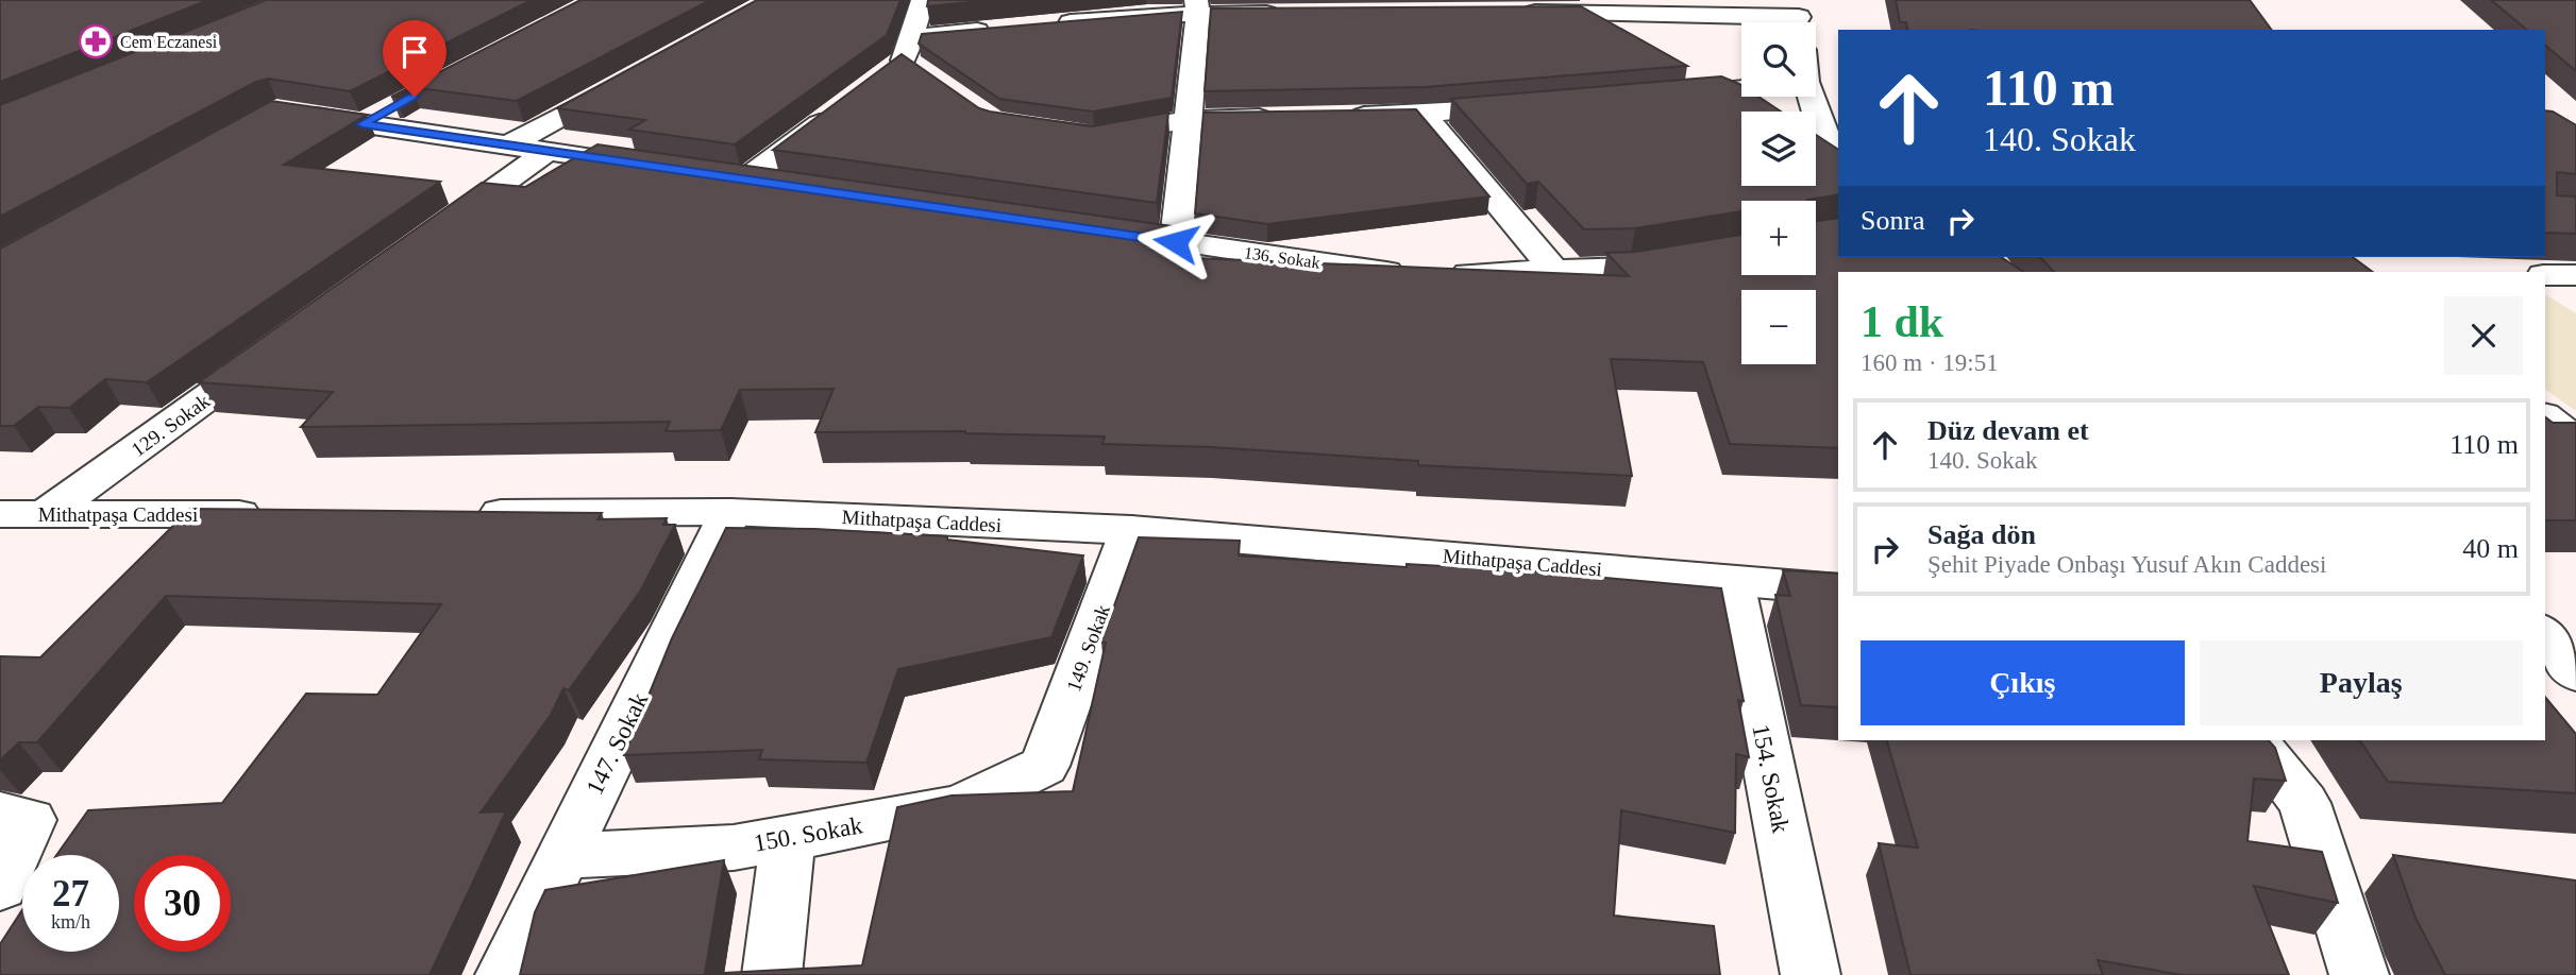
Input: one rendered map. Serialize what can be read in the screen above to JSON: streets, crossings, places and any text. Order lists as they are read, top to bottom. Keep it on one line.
{"streets":{"street":["136. Sokak","129. Sokak","Mithatpaşa Caddesi","149. Sokak","147. Sokak","154. Sokak","150. Sokak"]},"crossings":[["129. Sokak","Mithatpaşa Caddesi"],["Mithatpaşa Caddesi","149. Sokak"],["Mithatpaşa Caddesi","147. Sokak"],["Mithatpaşa Caddesi","154. Sokak"],["149. Sokak","150. Sokak"],["147. Sokak","150. Sokak"]],"places":{"pharmacy":["Cem Eczanesi"]},"page":{"map_buttons":["+","−"],"turn":["110 m","140. Sokak"],"then":"Sonra","heading":["1 dk","160 m · 19:51"],"list":[{"name":"Düz devam et","note":"140. Sokak","value":"110 m"},{"name":"Sağa dön","note":"Şehit Piyade Onbaşı Yusuf Akın Caddesi","value":"40 m"}],"buttons":["Çıkış","Paylaş"],"speed":"27 km/h","limit":"30"}}
